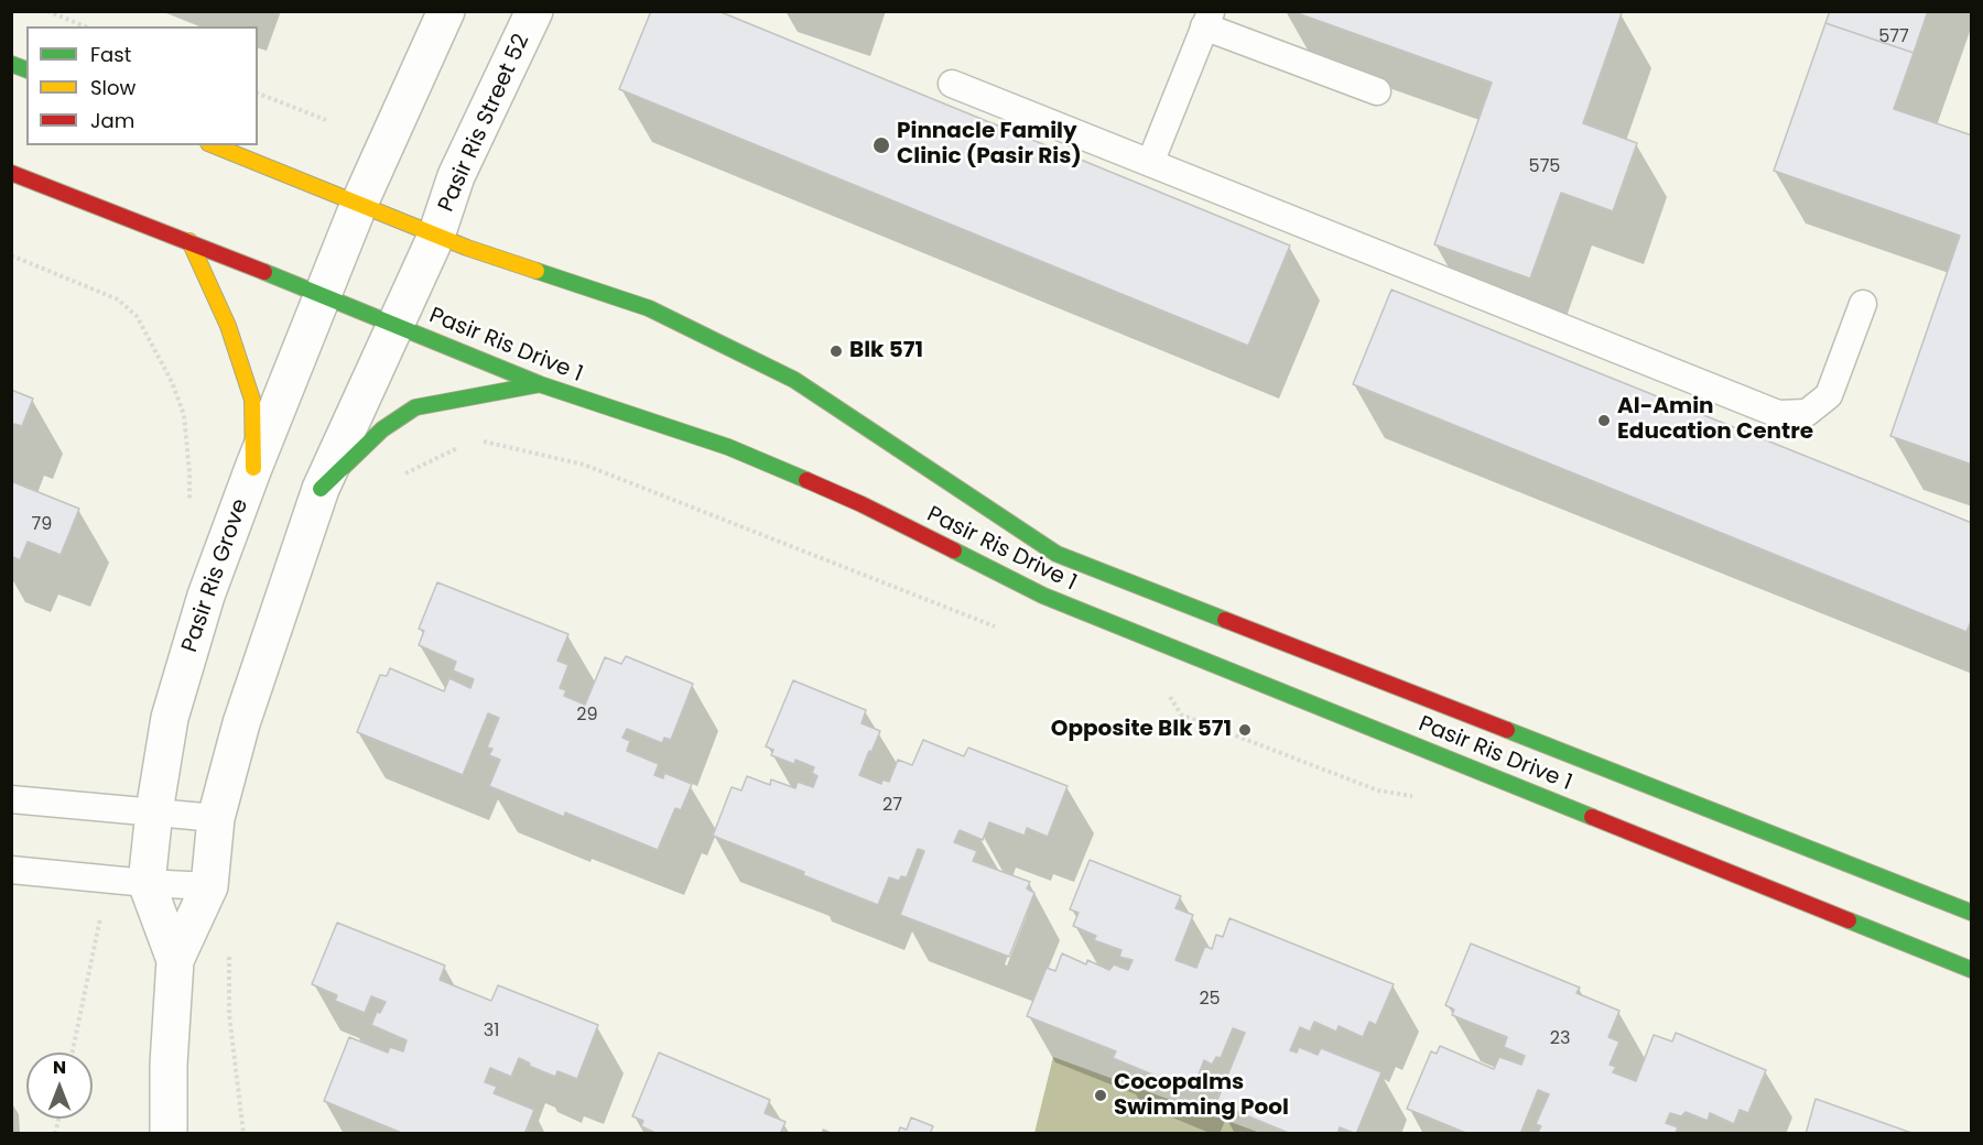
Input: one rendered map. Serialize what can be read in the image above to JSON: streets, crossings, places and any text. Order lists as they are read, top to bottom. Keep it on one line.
{"streets":{"main road":["Pasir Ris Drive 1"],"street":["Pasir Ris Street 52","Pasir Ris Grove"]},"crossings":[["Pasir Ris Street 52","Pasir Ris Drive 1"],["Pasir Ris Street 52","Pasir Ris Grove"],["Pasir Ris Drive 1","Pasir Ris Grove"]],"places":["Pinnacle Family Clinic (Pasir Ris)","Blk 571","Al-Amin Education Centre","Opposite Blk 571","Cocopalms Swimming Pool"],"house_numbers":["577","575","79","29","27","25","31","23"],"legend":["Fast","Slow","Jam"],"north":"top"}
